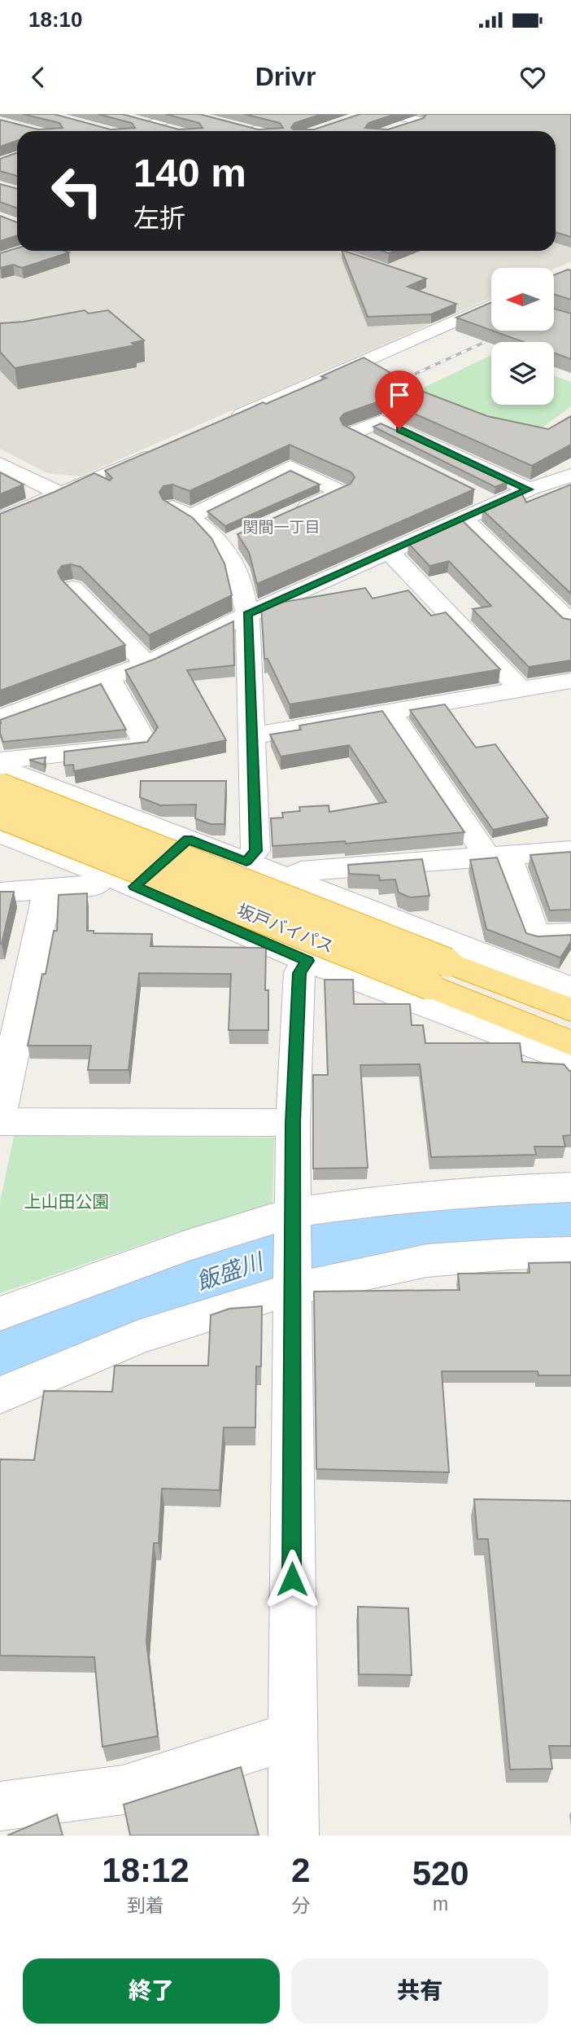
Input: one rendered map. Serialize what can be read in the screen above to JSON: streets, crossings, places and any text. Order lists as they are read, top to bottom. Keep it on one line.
{"streets":{"highway":["坂戸バイパス"]},"districts":["関間一丁目"],"water":["飯盛川"],"parks":["上山田公園"],"north":"left","page":{"status":"18:10","header":"Drivr","turn":["140 m","左折"],"eta":["18:12","到着","2","分","520","m"],"buttons":["終了","共有"]}}
